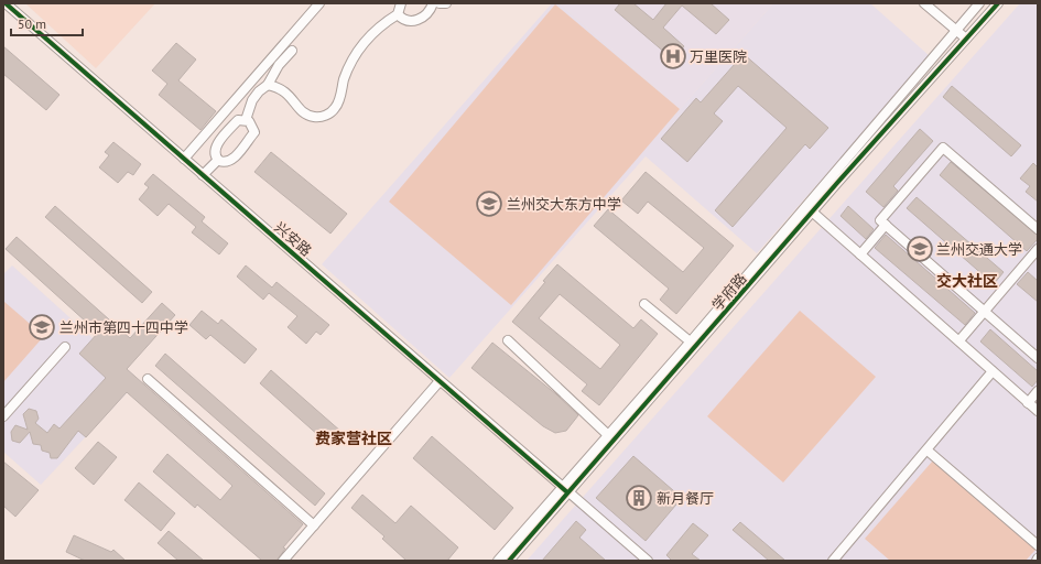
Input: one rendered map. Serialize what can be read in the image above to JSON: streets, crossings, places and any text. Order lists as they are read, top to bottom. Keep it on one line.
{"streets":{"street":["兴安路","学府路"]},"crossings":[["兴安路","学府路"]],"districts":["交大社区","费家营社区"],"places":{"hospital":["万里医院"],"school or university":["兰州交大东方中学","兰州交通大学","兰州市第四十四中学"],"building":["新月餐厅"]},"scale_bar":"50 m"}
